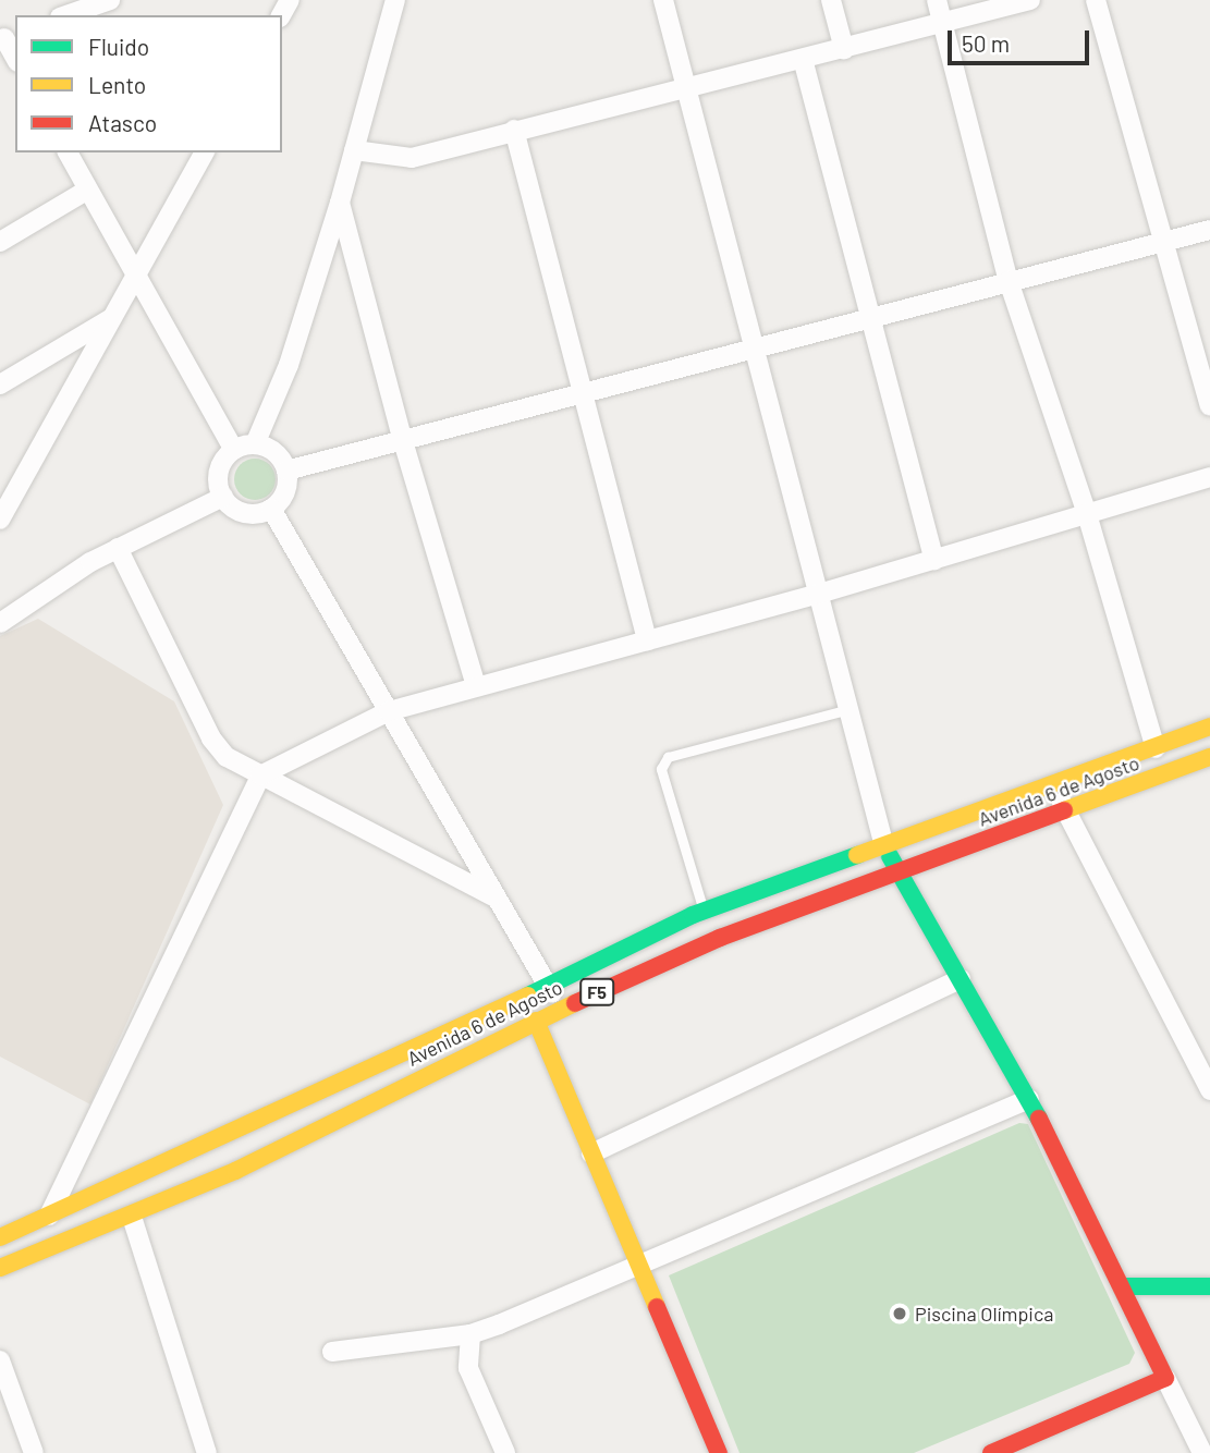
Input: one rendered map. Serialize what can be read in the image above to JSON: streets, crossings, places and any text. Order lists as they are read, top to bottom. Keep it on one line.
{"streets":{"main road":["Avenida 6 de Agosto","F5"]},"places":["Piscina Olímpica"],"legend":["Fluido","Lento","Atasco"],"scale_bar":"50 m"}
